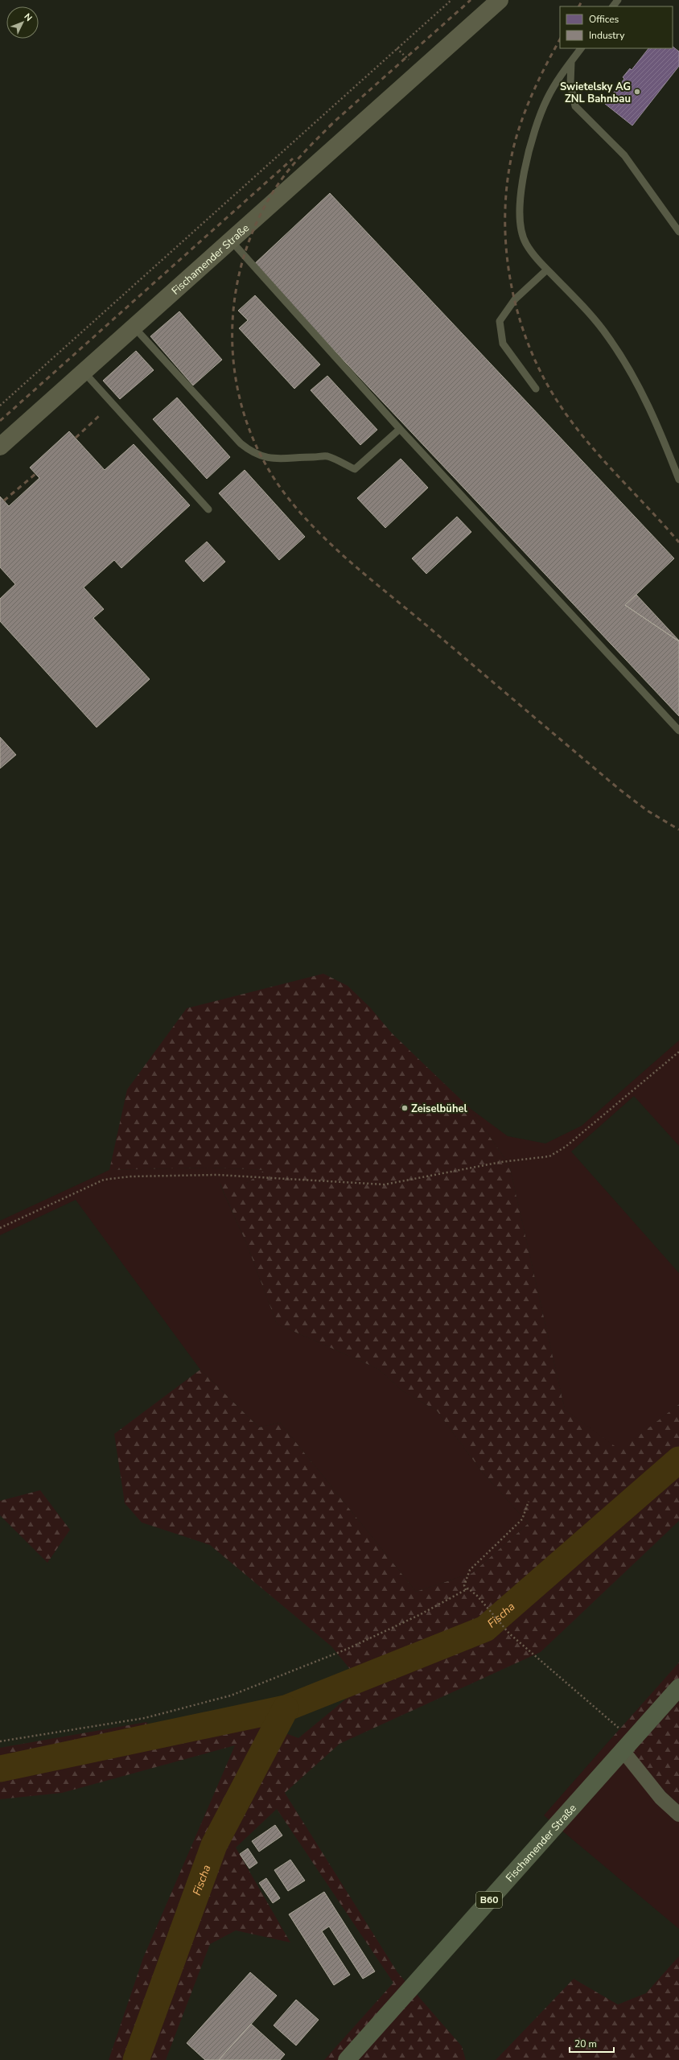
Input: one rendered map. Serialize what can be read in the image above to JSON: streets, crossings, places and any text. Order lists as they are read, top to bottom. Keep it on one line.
{"streets":{"main road":["Fischamender Straße","B60"]},"crossings":[["Fischamender Straße","B60"]],"water":["Fischa"],"places":["Swietelsky AG ZNL Bahnbau","Zeiselbühel"],"legend":["Offices","Industry"],"scale_bar":"20 m","north":"top right"}
